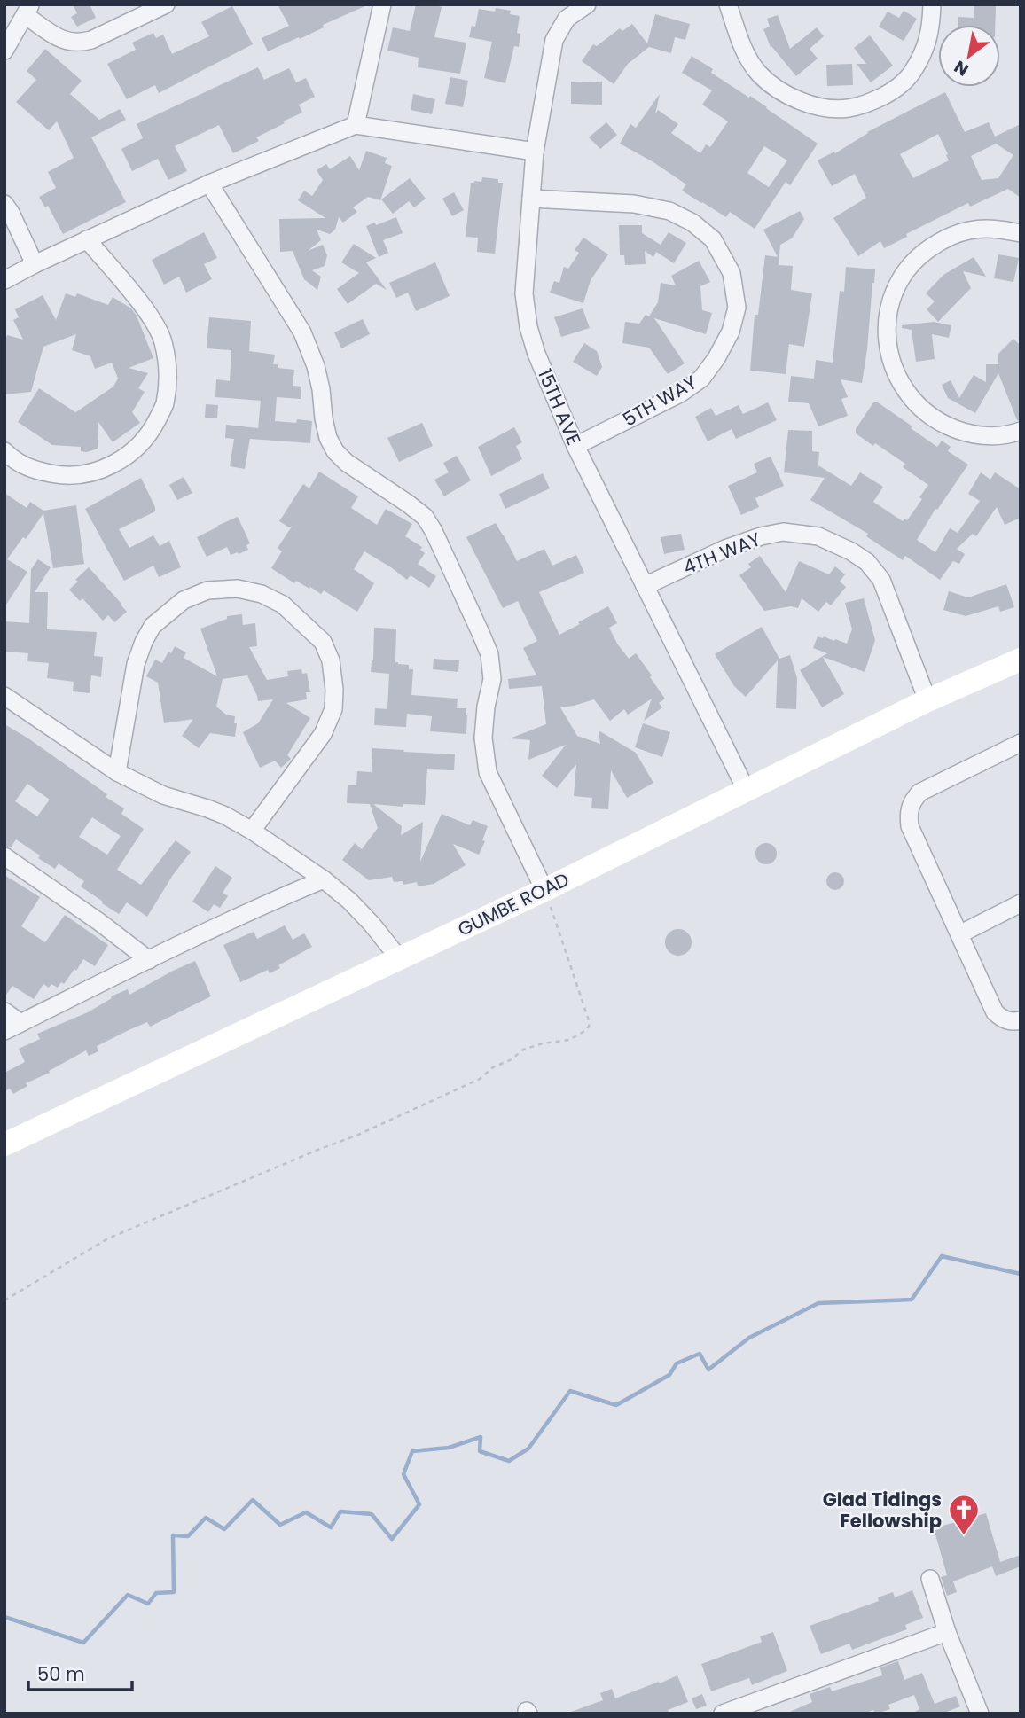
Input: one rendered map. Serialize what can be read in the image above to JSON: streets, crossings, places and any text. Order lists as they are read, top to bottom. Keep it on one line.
{"streets":{"street":["5TH WAY","15TH AVE","4TH WAY","GUMBE ROAD"]},"crossings":[["5TH WAY","15TH AVE"],["15TH AVE","4TH WAY"],["15TH AVE","GUMBE ROAD"],["4TH WAY","GUMBE ROAD"]],"places":{"church":["Glad Tidings Fellowship"]},"scale_bar":"50 m","north":"bottom left"}
